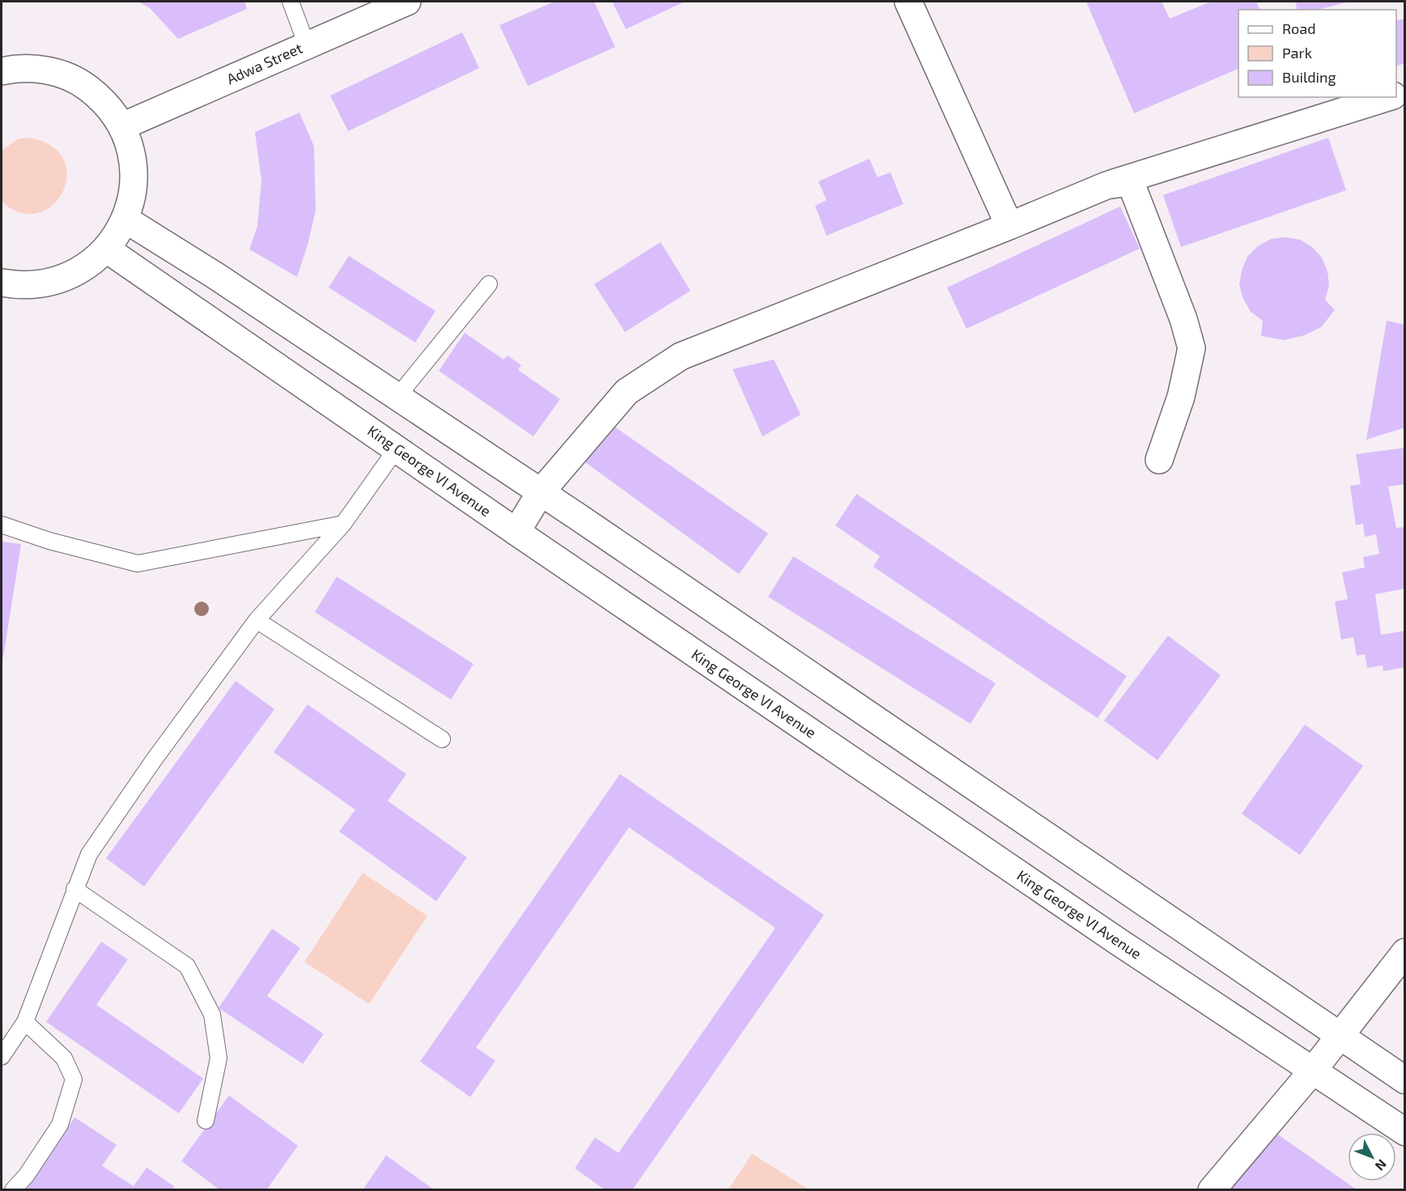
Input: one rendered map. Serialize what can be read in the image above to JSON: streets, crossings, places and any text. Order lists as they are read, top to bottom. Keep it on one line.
{"streets":{"main road":["Adwa Street","King George VI Avenue"]},"legend":["Road","Park","Building"],"north":"bottom right"}
